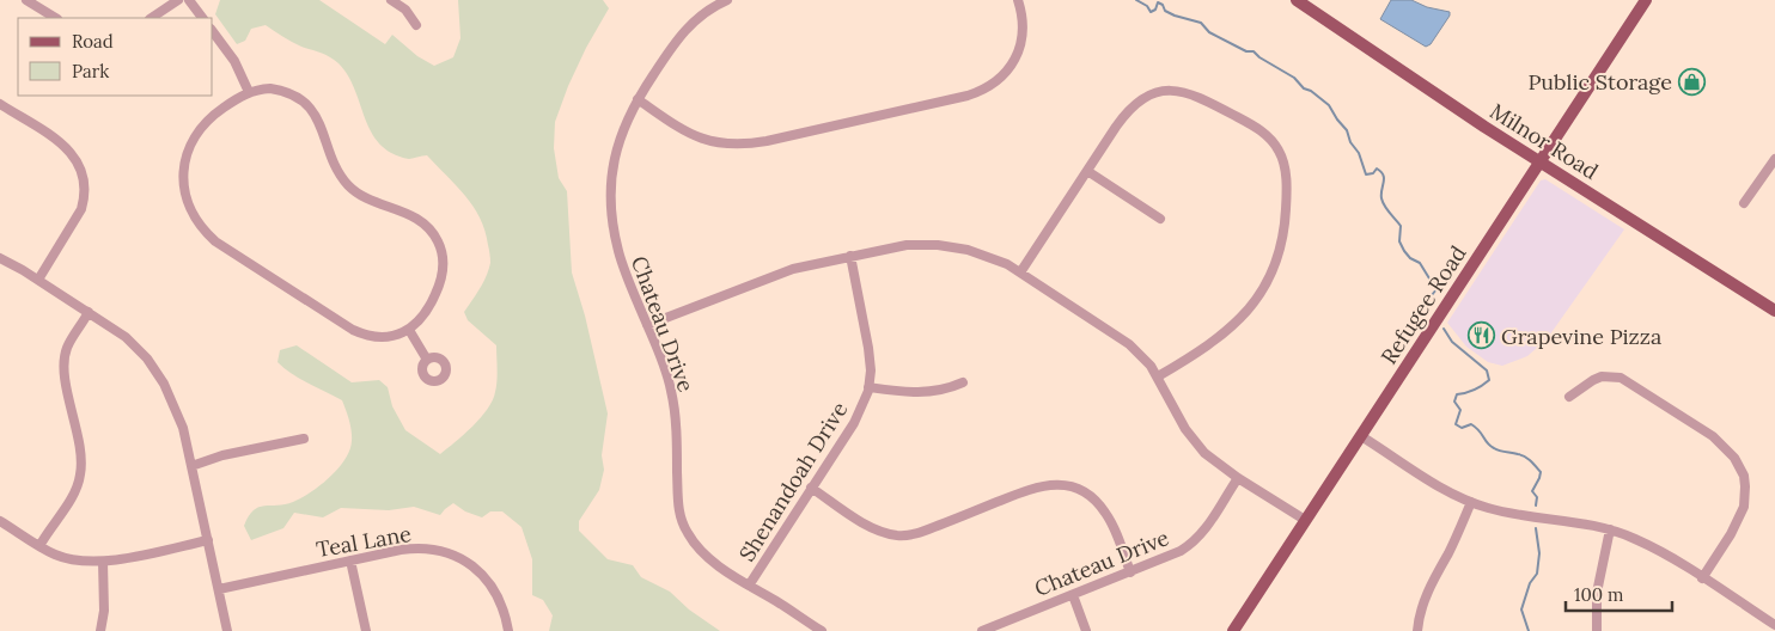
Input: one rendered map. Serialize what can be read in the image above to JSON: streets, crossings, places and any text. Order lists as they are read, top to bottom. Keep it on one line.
{"streets":{"main road":["Milnor Road","Refugee Road"],"street":["Chateau Drive","Shenandoah Drive","Teal Lane"]},"crossings":[["Milnor Road","Refugee Road"],["Chateau Drive","Shenandoah Drive"]],"places":{"shop":["Public Storage"],"restaurant":["Grapevine Pizza"]},"legend":["Road","Park"],"scale_bar":"100 m"}
